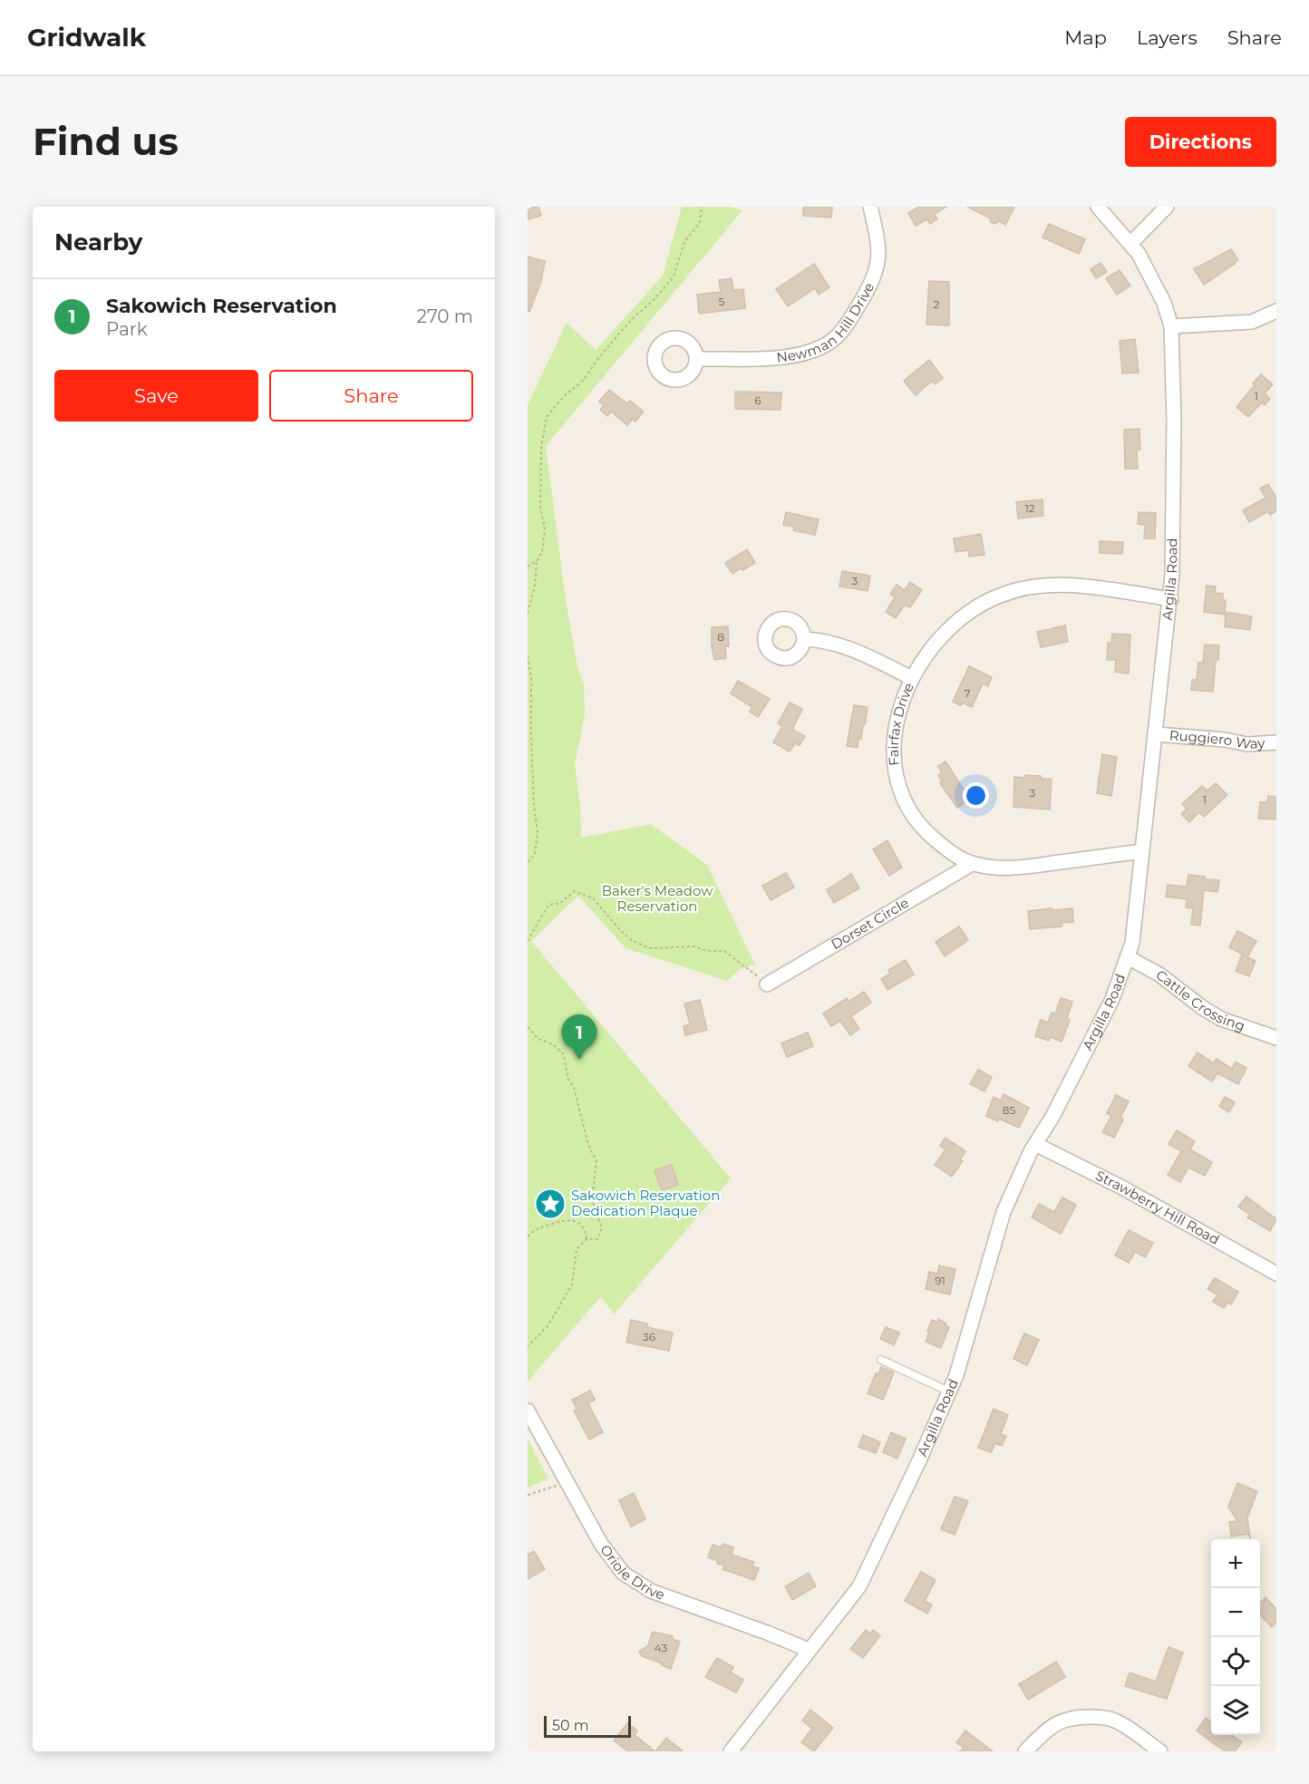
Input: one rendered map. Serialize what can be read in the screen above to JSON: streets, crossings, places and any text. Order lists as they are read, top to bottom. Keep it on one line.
{"streets":{"street":["Newman Hill Drive","Argilla Road","Fairfax Drive","Ruggiero Way","Dorset Circle","Cattle Crossing","Strawberry Hill Road","Oriole Drive"]},"crossings":[["Argilla Road","Fairfax Drive"],["Argilla Road","Ruggiero Way"],["Argilla Road","Cattle Crossing"],["Argilla Road","Strawberry Hill Road"],["Argilla Road","Oriole Drive"],["Fairfax Drive","Dorset Circle"]],"parks":["Baker's Meadow Reservation"],"places":{"place":["Sakowich Reservation Dedication Plaque"]},"house_numbers":["5","2","1","6","12","3","8","7","3","1","85","91","36","43"],"scale_bar":"50 m","page":{"header":"Gridwalk","nav":["Map","Layers","Share"],"buttons":["Directions",["Save","Share"]],"title":"Find us","heading":"Nearby","list":[{"mark":"1","name":"Sakowich Reservation","note":"Park","value":"270 m"}],"pins":"1","map_buttons":["+","−"],"scale":"50 m"}}
